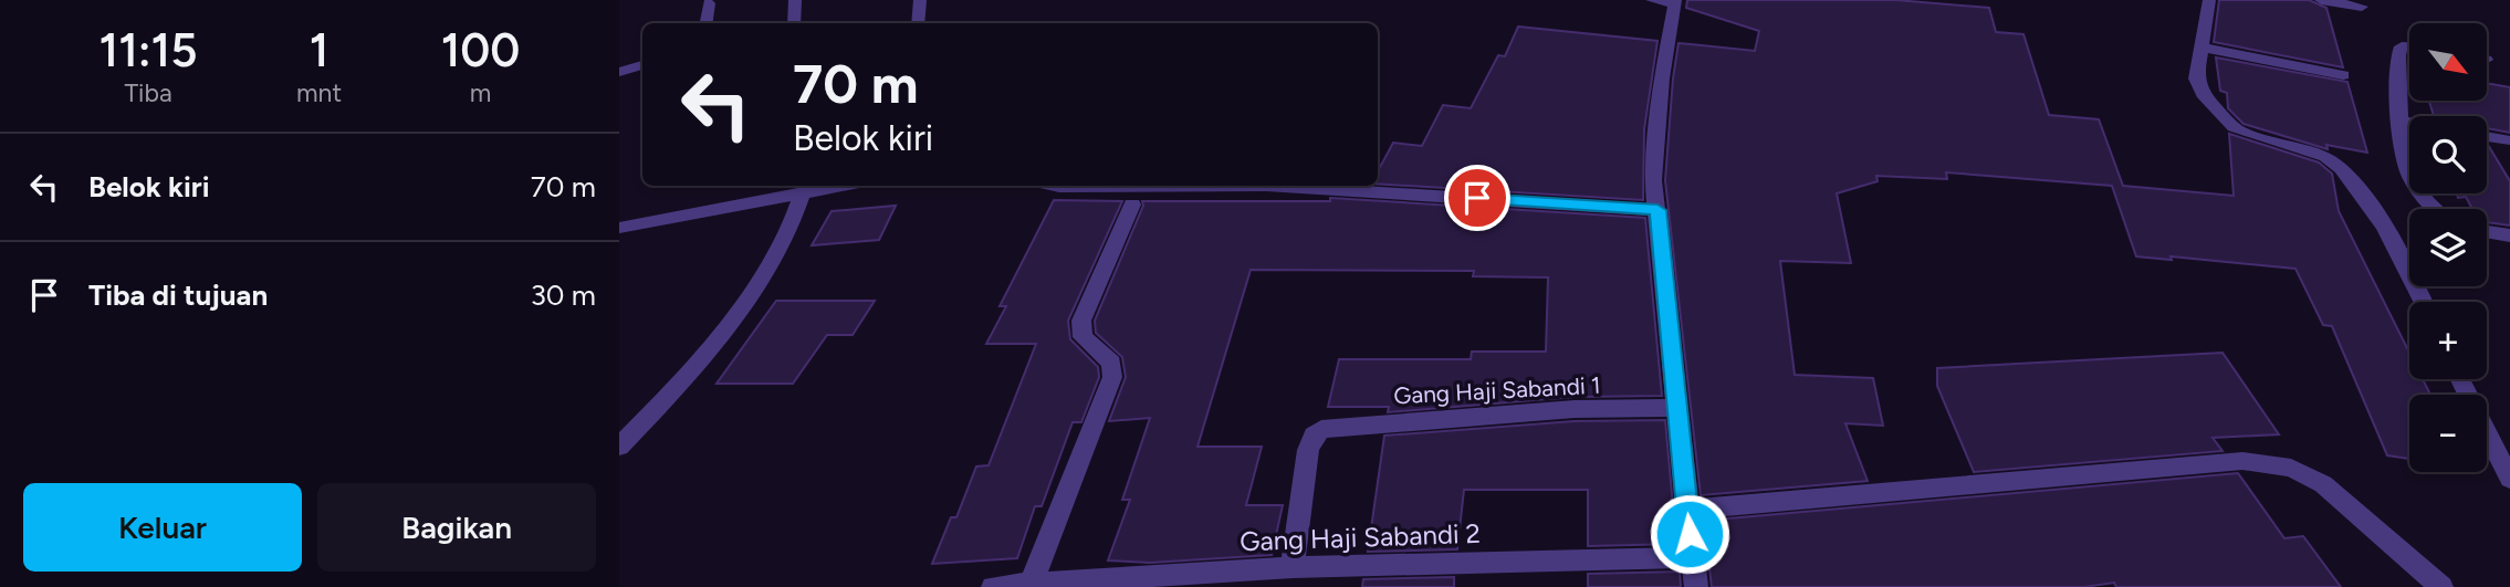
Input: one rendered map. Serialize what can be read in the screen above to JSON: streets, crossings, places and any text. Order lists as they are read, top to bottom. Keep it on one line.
{"streets":{"street":["Gang Haji Sabandi 1","Gang Haji Sabandi 2"]},"crossings":[["Gang Haji Sabandi 1","Gang Haji Sabandi 2"]],"north":"bottom right","page":{"eta":["11:15","Tiba","1","mnt","100","m"],"map_buttons":["+","−"],"turn":["70 m","Belok kiri"],"list":[{"name":"Belok kiri","value":"70 m"},{"name":"Tiba di tujuan","value":"30 m"}],"buttons":["Keluar","Bagikan"]}}
